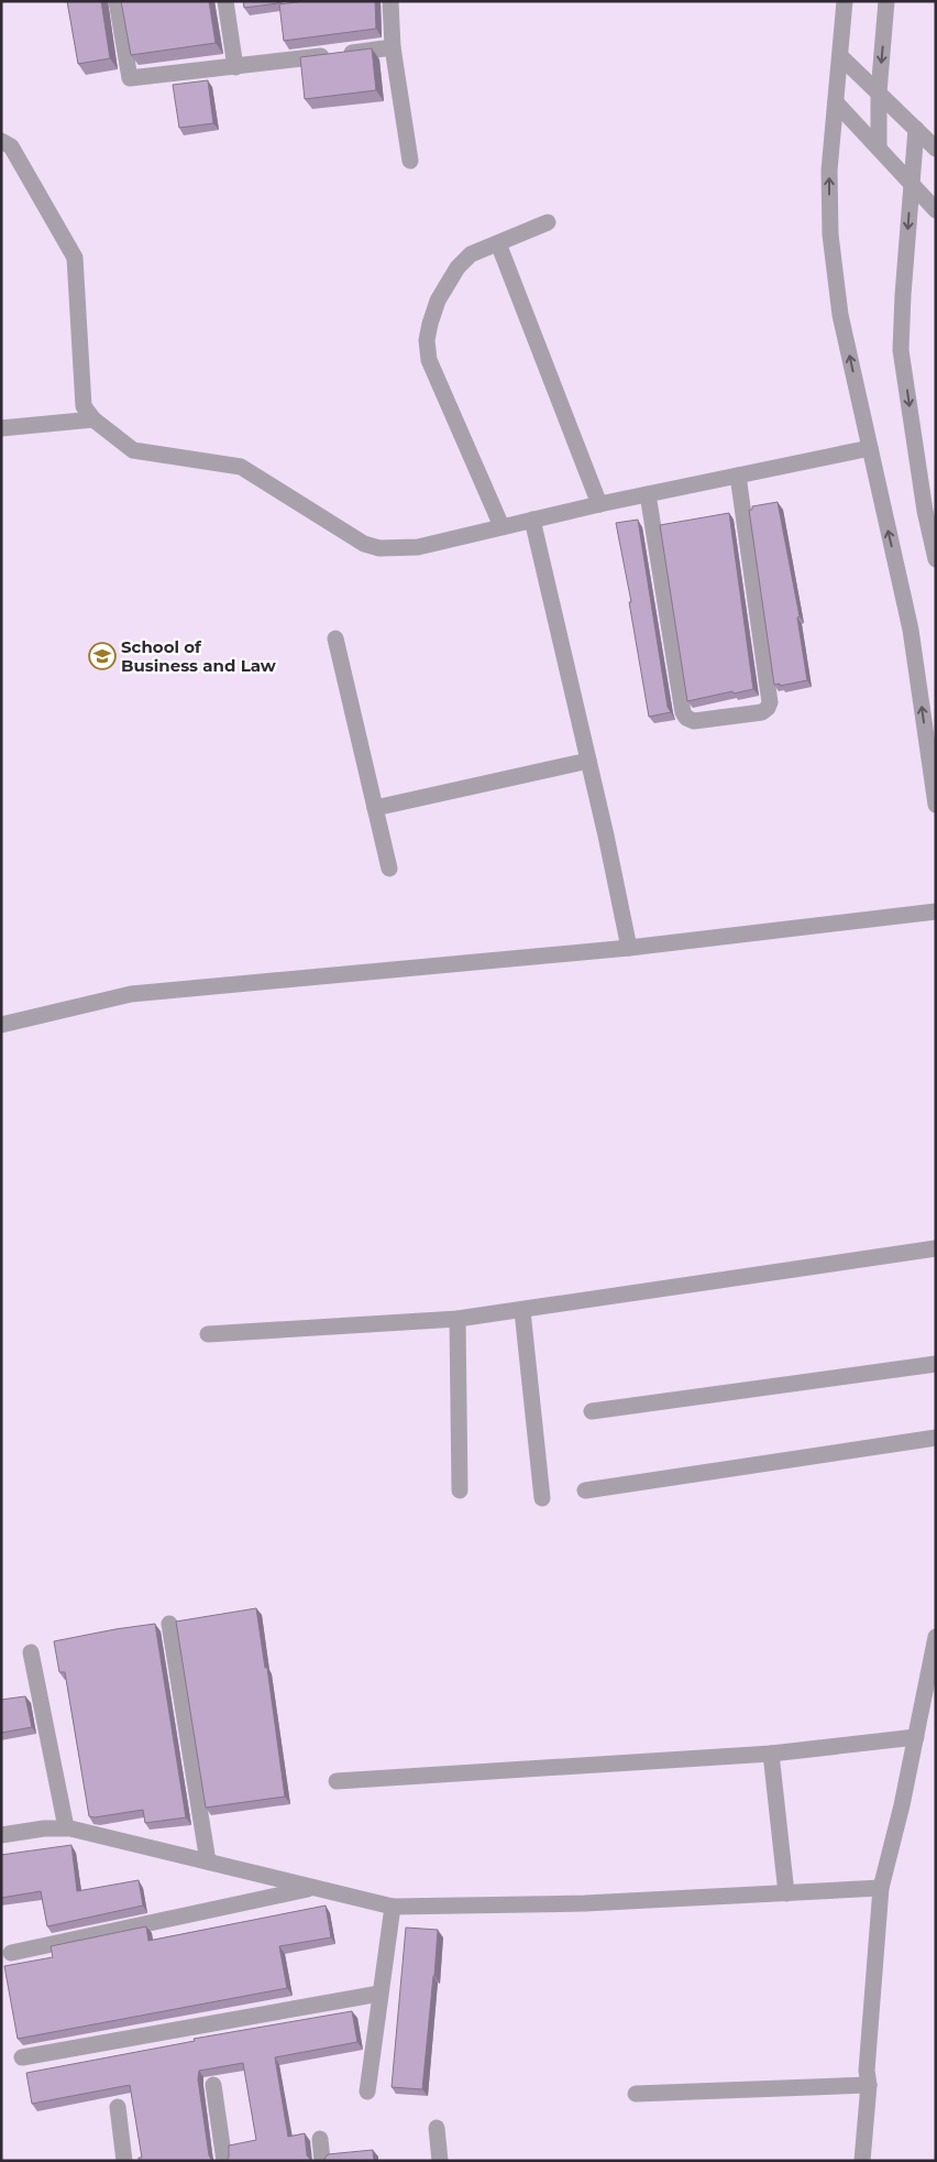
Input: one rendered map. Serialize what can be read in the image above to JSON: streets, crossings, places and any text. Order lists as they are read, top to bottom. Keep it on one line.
{"places":{"school or university":["School of Business and Law"]}}
